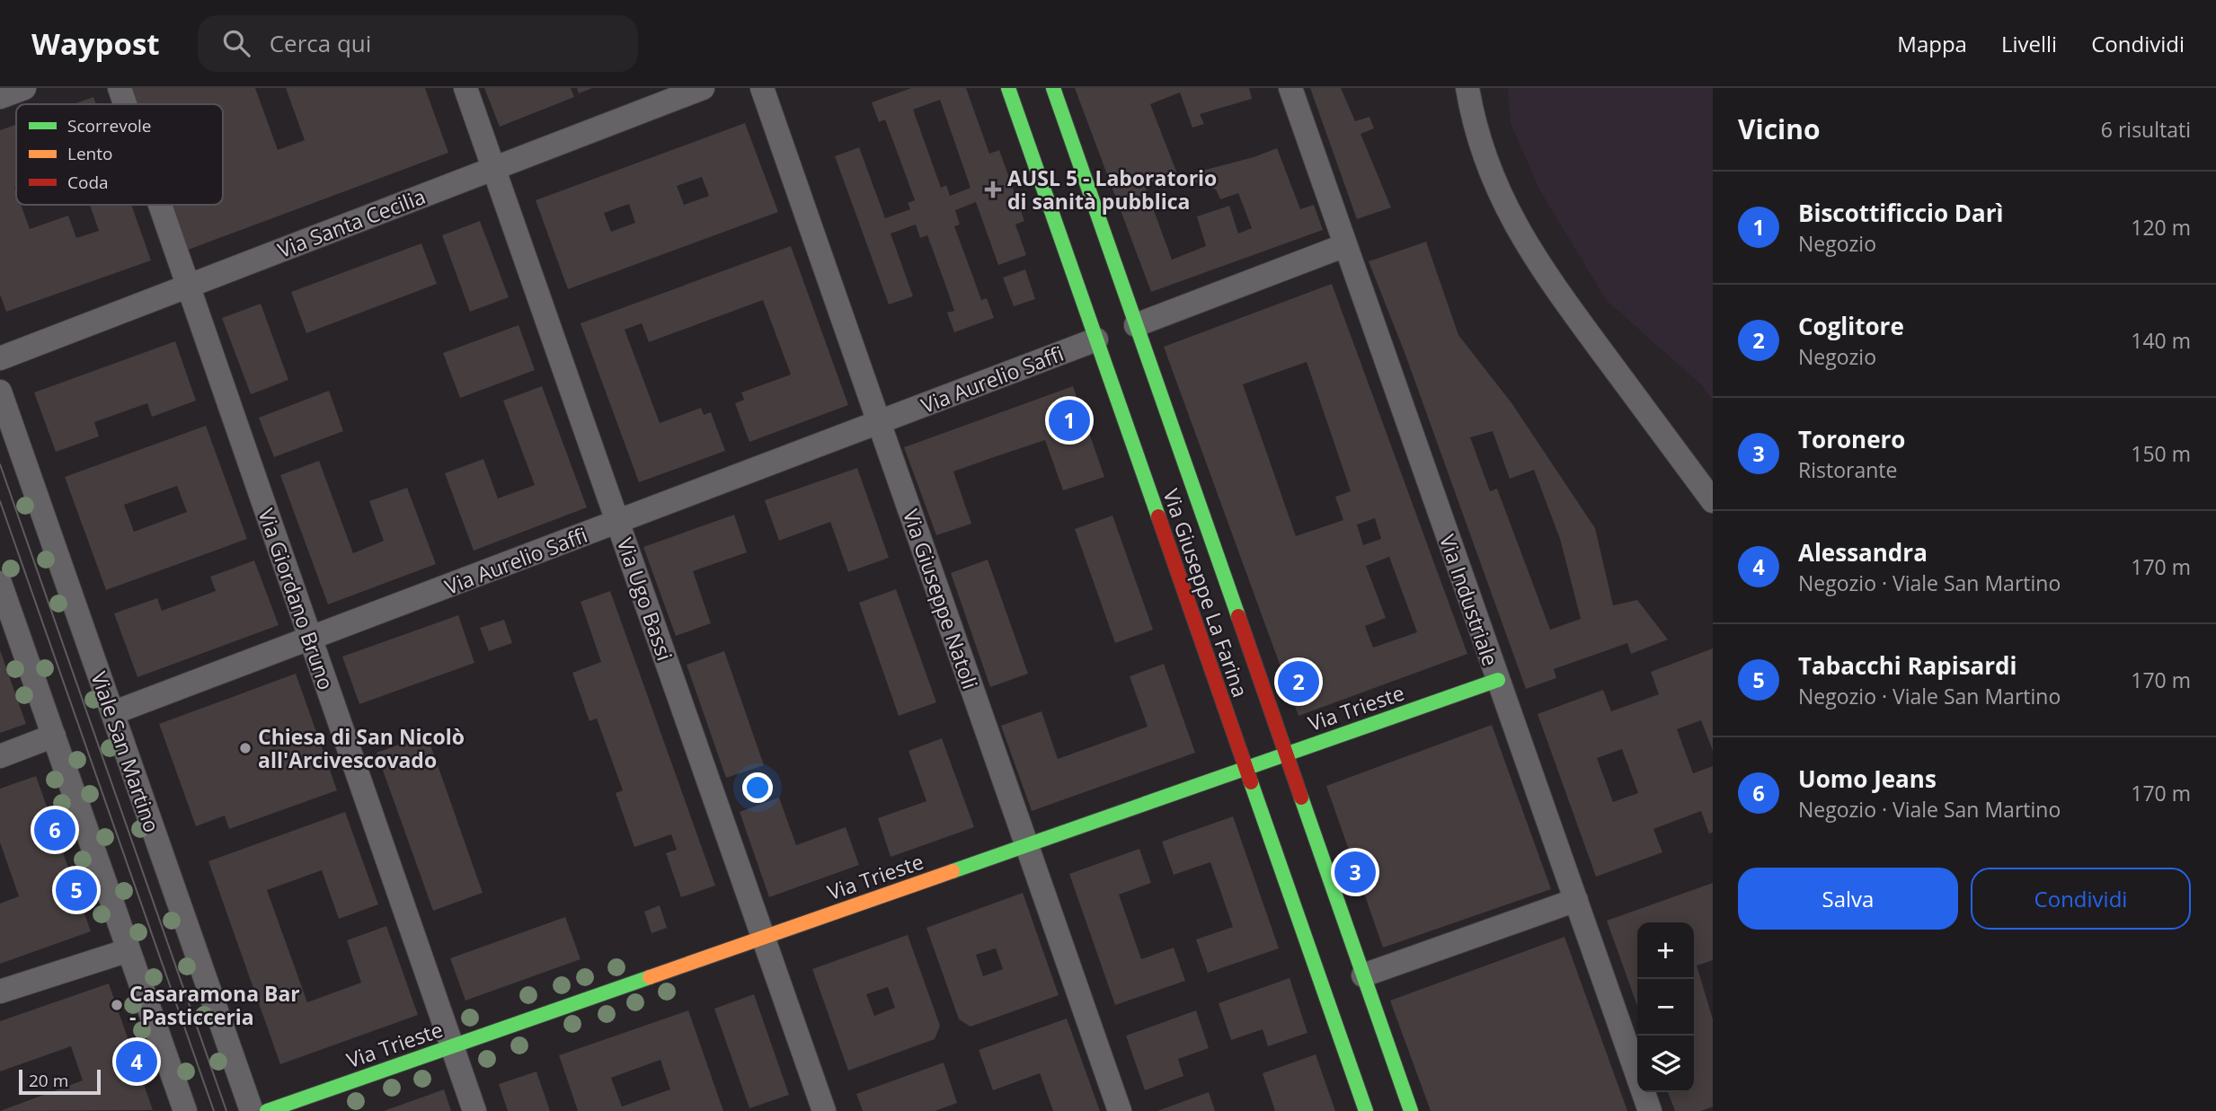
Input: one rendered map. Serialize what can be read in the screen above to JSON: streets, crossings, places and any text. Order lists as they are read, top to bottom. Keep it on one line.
{"streets":{"main road":["Via Giuseppe La Farina","Via Trieste"],"street":["Via Santa Cecilia","Via Aurelio Saffi","Via Giordano Bruno","Via Ugo Bassi","Via Giuseppe Natoli","Via Industriale","Viale San Martino"]},"crossings":[["Via Santa Cecilia","Via Giordano Bruno"],["Via Santa Cecilia","Via Ugo Bassi"],["Via Aurelio Saffi","Via Giuseppe La Farina"],["Via Aurelio Saffi","Via Giordano Bruno"],["Via Aurelio Saffi","Via Ugo Bassi"],["Via Aurelio Saffi","Via Giuseppe Natoli"],["Via Aurelio Saffi","Viale San Martino"],["Via Giuseppe La Farina","Via Trieste"],["Via Giordano Bruno","Via Trieste"],["Via Ugo Bassi","Via Trieste"],["Via Giuseppe Natoli","Via Trieste"],["Via Industriale","Via Trieste"]],"places":{"health":["AUSL 5 - Laboratorio di sanità pubblica"],"other":["Chiesa di San Nicolò all'Arcivescovado","Casaramona Bar - Pasticceria"]},"legend":["Scorrevole","Lento","Coda"],"scale_bar":"20 m","page":{"header":"Waypost","search":"Cerca qui","nav":["Mappa","Livelli","Condividi"],"heading":["Vicino","6 risultati"],"list":[{"mark":"1","name":"Biscottificcio Darì","note":"Negozio","value":"120 m"},{"mark":"2","name":"Coglitore","note":"Negozio","value":"140 m"},{"mark":"3","name":"Toronero","note":"Ristorante","value":"150 m"},{"mark":"4","name":"Alessandra","note":"Negozio · Viale San Martino","value":"170 m"},{"mark":"5","name":"Tabacchi Rapisardi","note":"Negozio · Viale San Martino","value":"170 m"},{"mark":"6","name":"Uomo Jeans","note":"Negozio · Viale San Martino","value":"170 m"}],"pins":["1","2","6","3","5","4"],"buttons":["Salva","Condividi"],"map_buttons":["+","−"],"scale":"20 m"}}
